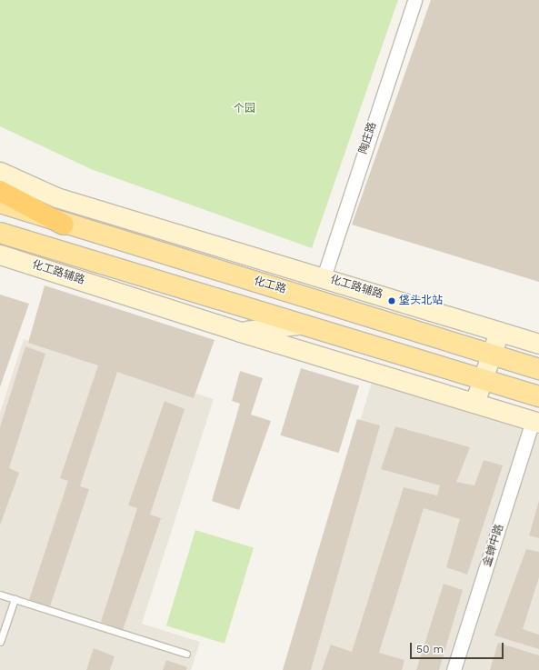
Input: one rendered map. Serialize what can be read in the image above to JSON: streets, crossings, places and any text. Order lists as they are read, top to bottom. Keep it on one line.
{"streets":{"main road":["化工路"],"street":["陶庄路","化工路辅路","金蝉中路"]},"crossings":[["陶庄路","化工路辅路"],["化工路辅路","化工路"],["化工路辅路","金蝉中路"]],"parks":["个园"],"places":["垡头北站"],"scale_bar":"50 m"}
